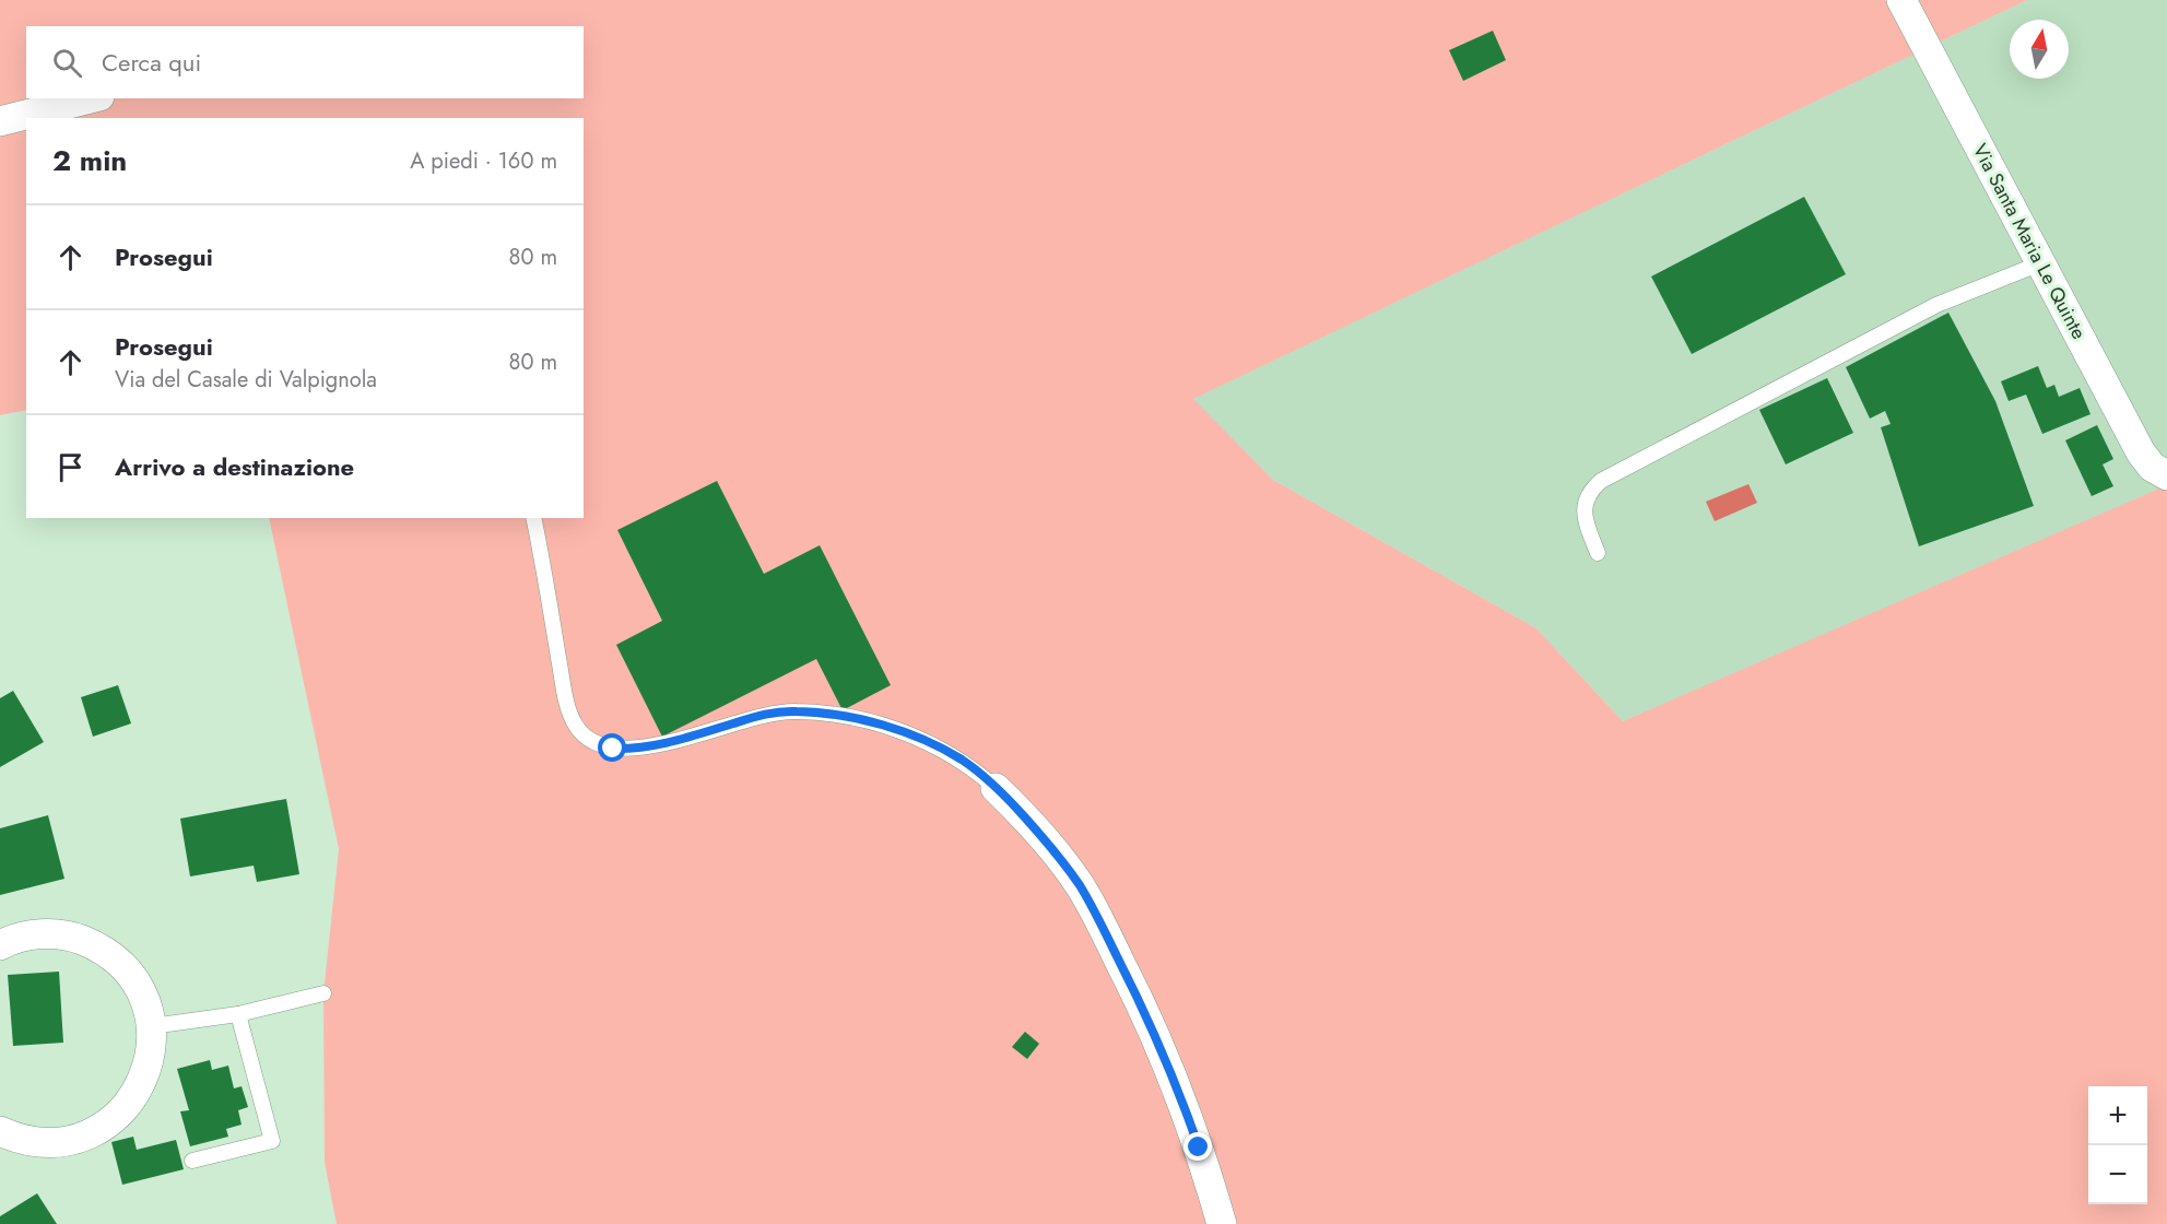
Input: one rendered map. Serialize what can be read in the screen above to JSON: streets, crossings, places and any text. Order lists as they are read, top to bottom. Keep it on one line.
{"streets":{"street":["Via Santa Maria Le Quinte"]},"north":"top","page":{"search":"Cerca qui","heading":["2 min","A piedi · 160 m"],"list":[["Prosegui","80 m"],["Prosegui","Via del Casale di Valpignola","80 m"],"Arrivo a destinazione"],"map_buttons":["+","−"]}}
